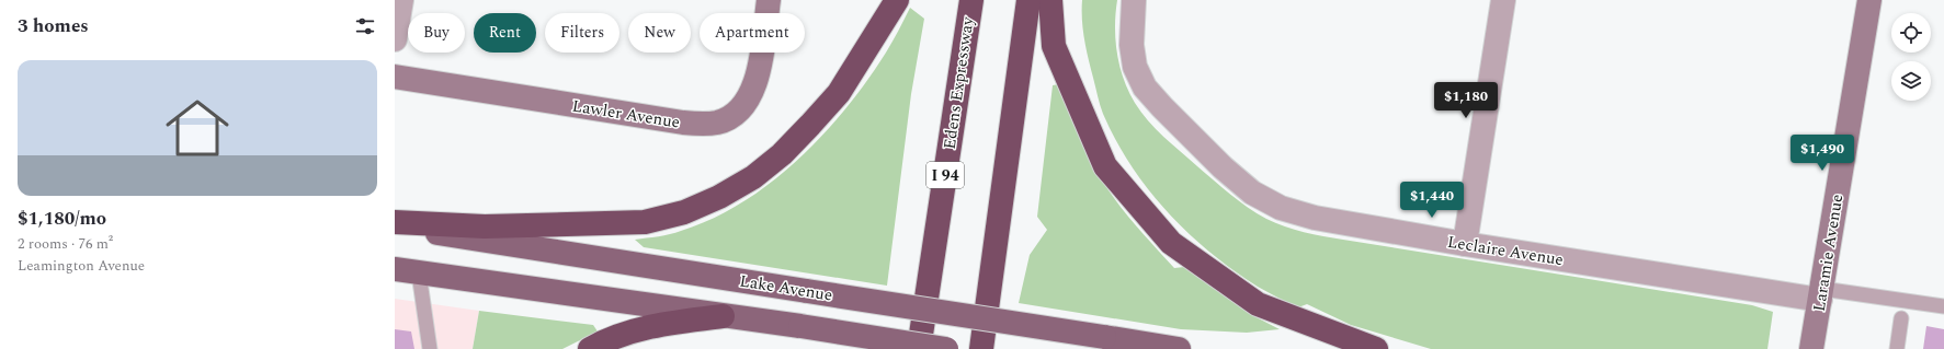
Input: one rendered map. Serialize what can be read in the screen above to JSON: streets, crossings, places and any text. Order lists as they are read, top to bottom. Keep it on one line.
{"streets":{"highway":["Edens Expressway","I 94"],"main road":["Lake Avenue"],"street":["Lawler Avenue","Leclaire Avenue","Laramie Avenue"]},"crossings":[["Leclaire Avenue","Laramie Avenue"]],"page":{"heading":"3 homes","chip":["Buy","Rent","Filters","New","Apartment"],"list":[{"name":"$1,180/mo","note":"2 rooms · 76 m² · Leamington Avenue"}],"price":["$1,180","$1,490","$1,440"]}}
